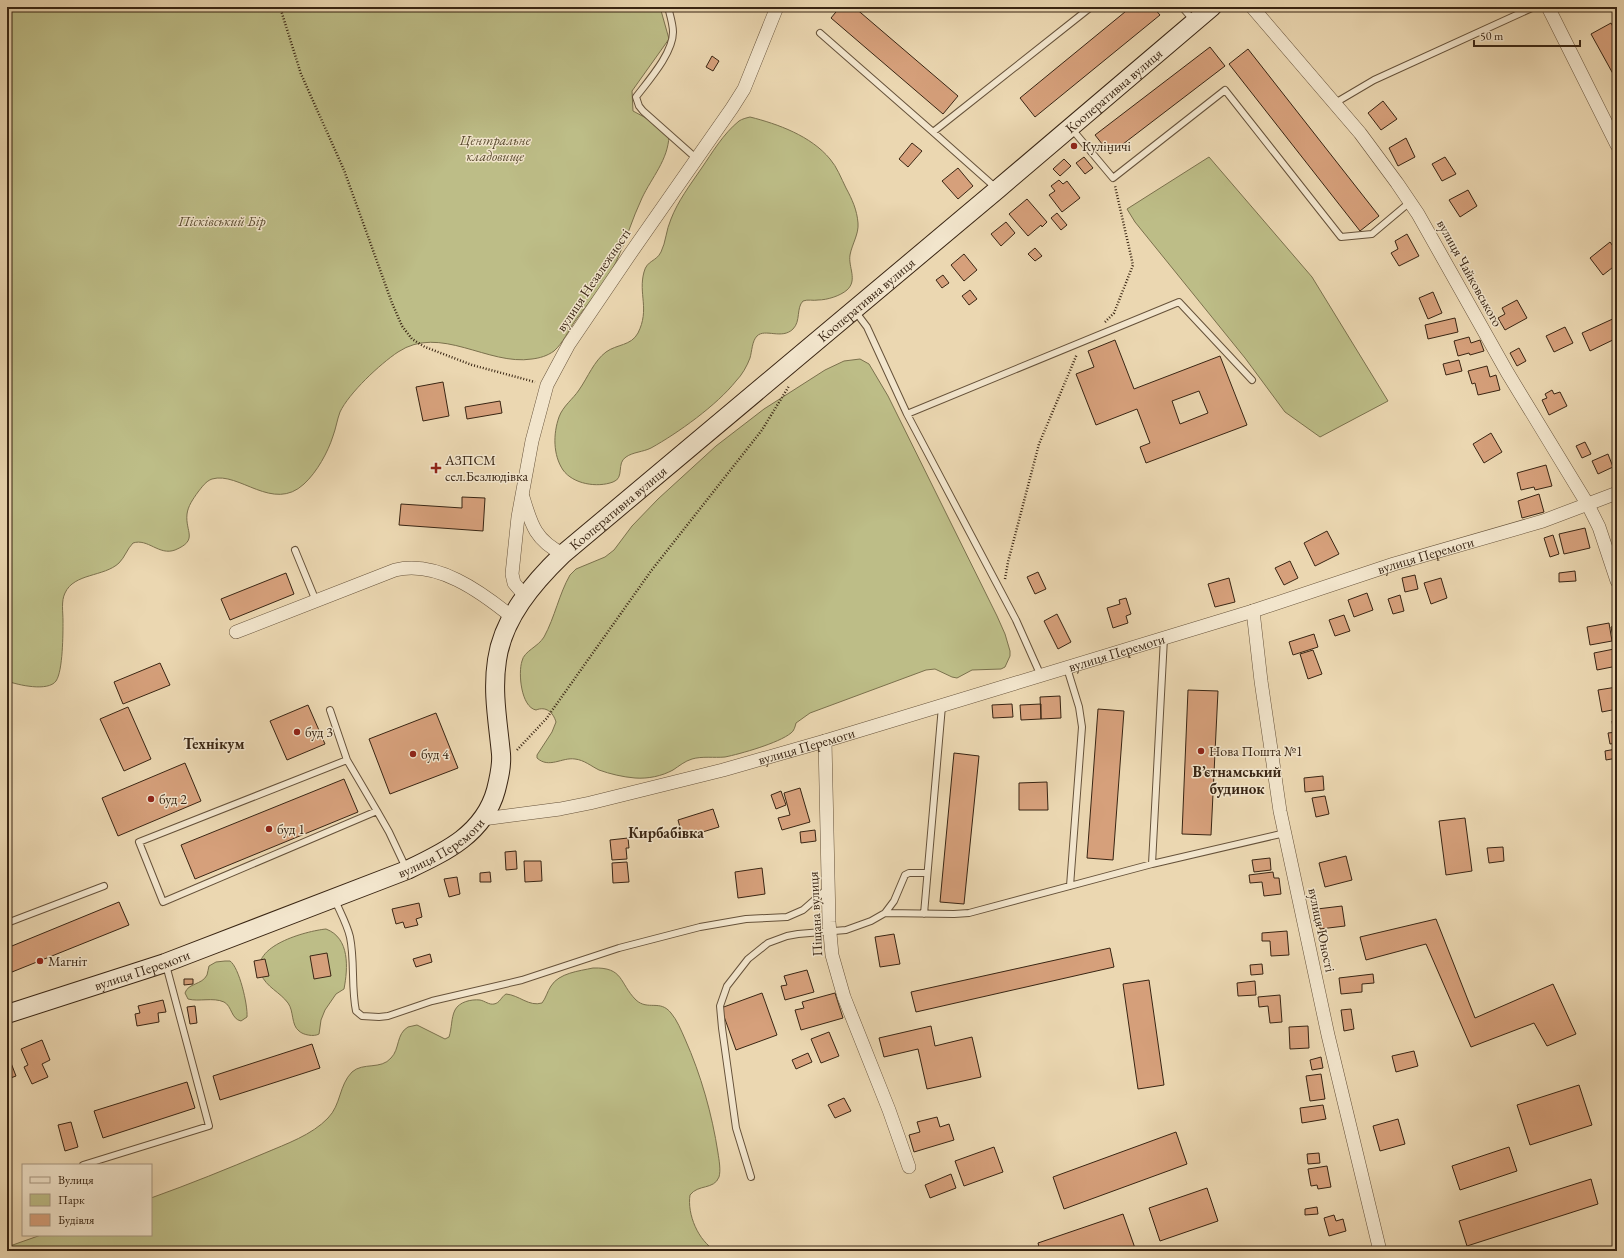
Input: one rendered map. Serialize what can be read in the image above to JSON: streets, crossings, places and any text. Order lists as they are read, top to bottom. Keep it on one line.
{"streets":{"street":["Кооперативна вулиця","вулиця Чайковського","вулиця Незалежності","вулиця Перемоги","Піщана вулиця","вулиця Юності"]},"crossings":[["Кооперативна вулиця","вулиця Незалежності"],["Кооперативна вулиця","вулиця Перемоги"],["вулиця Чайковського","вулиця Перемоги"],["вулиця Перемоги","Піщана вулиця"],["вулиця Перемоги","вулиця Юності"]],"districts":["Технікум","В’єтнамський будинок","Кирбабівка"],"parks":["Центральне кладовище","Пісківський Бір"],"places":{"other":["Куліничі","буд 3","Нова Пошта №1","буд 4","буд 2","буд 1","Магніт"],"health":["АЗПСМ сел.Безлюдівка"]},"legend":["Вулиця","Парк","Будівля"],"scale_bar":"50 m"}
